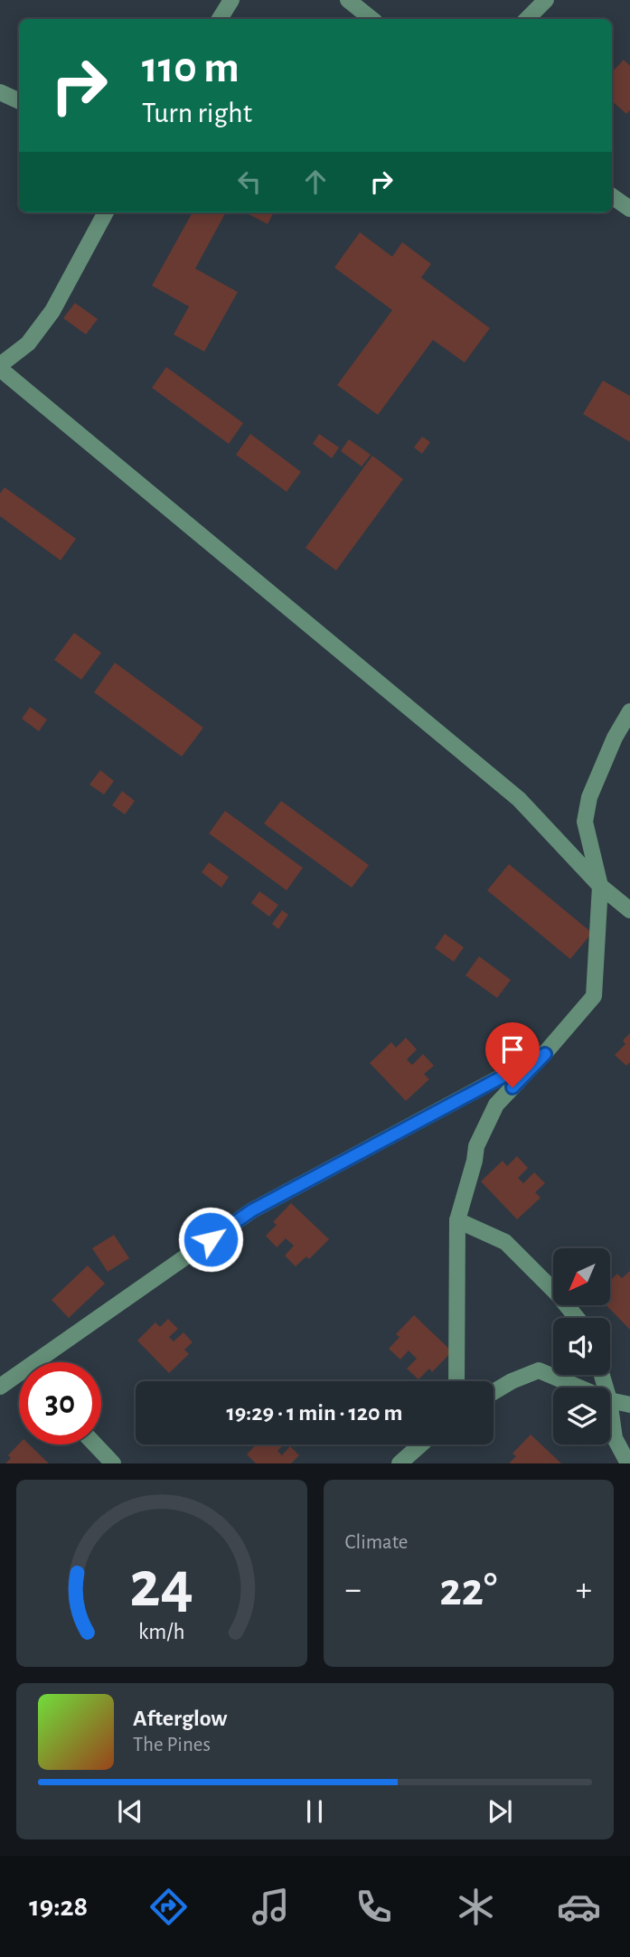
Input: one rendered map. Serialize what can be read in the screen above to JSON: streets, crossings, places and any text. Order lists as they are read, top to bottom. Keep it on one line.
{"north":"bottom left","page":{"turn":["110 m","Turn right"],"limit":"30","trip":"19:29 · 1 min · 120 m","tile":"Climate","heat":["−","22°","+"],"song":["Afterglow","The Pines"],"tabs":"19:28","gauge":["24","km/h"]}}
